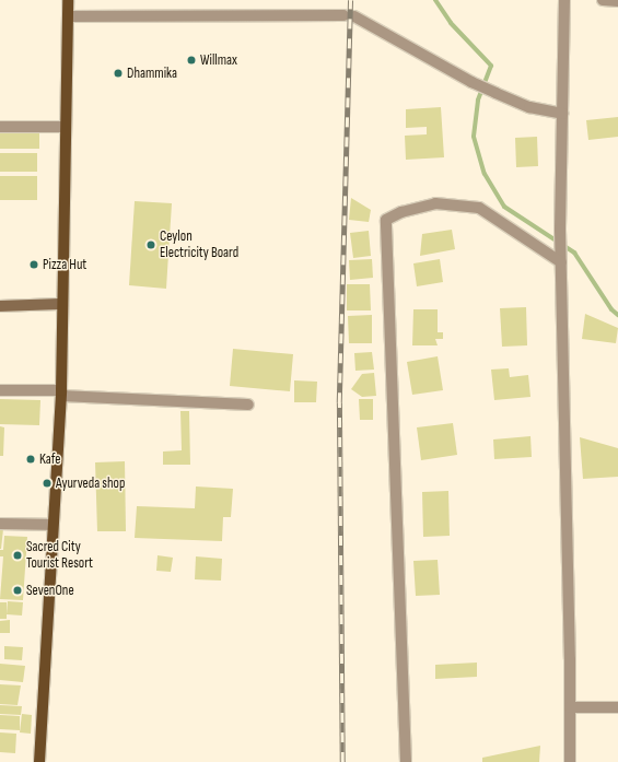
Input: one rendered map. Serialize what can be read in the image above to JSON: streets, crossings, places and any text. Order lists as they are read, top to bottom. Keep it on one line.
{"places":["Willmax","Dhammika","Ceylon Electricity Board","Pizza Hut","Kafe","Ayurveda shop","Sacred City Tourist Resort","SevenOne"]}
